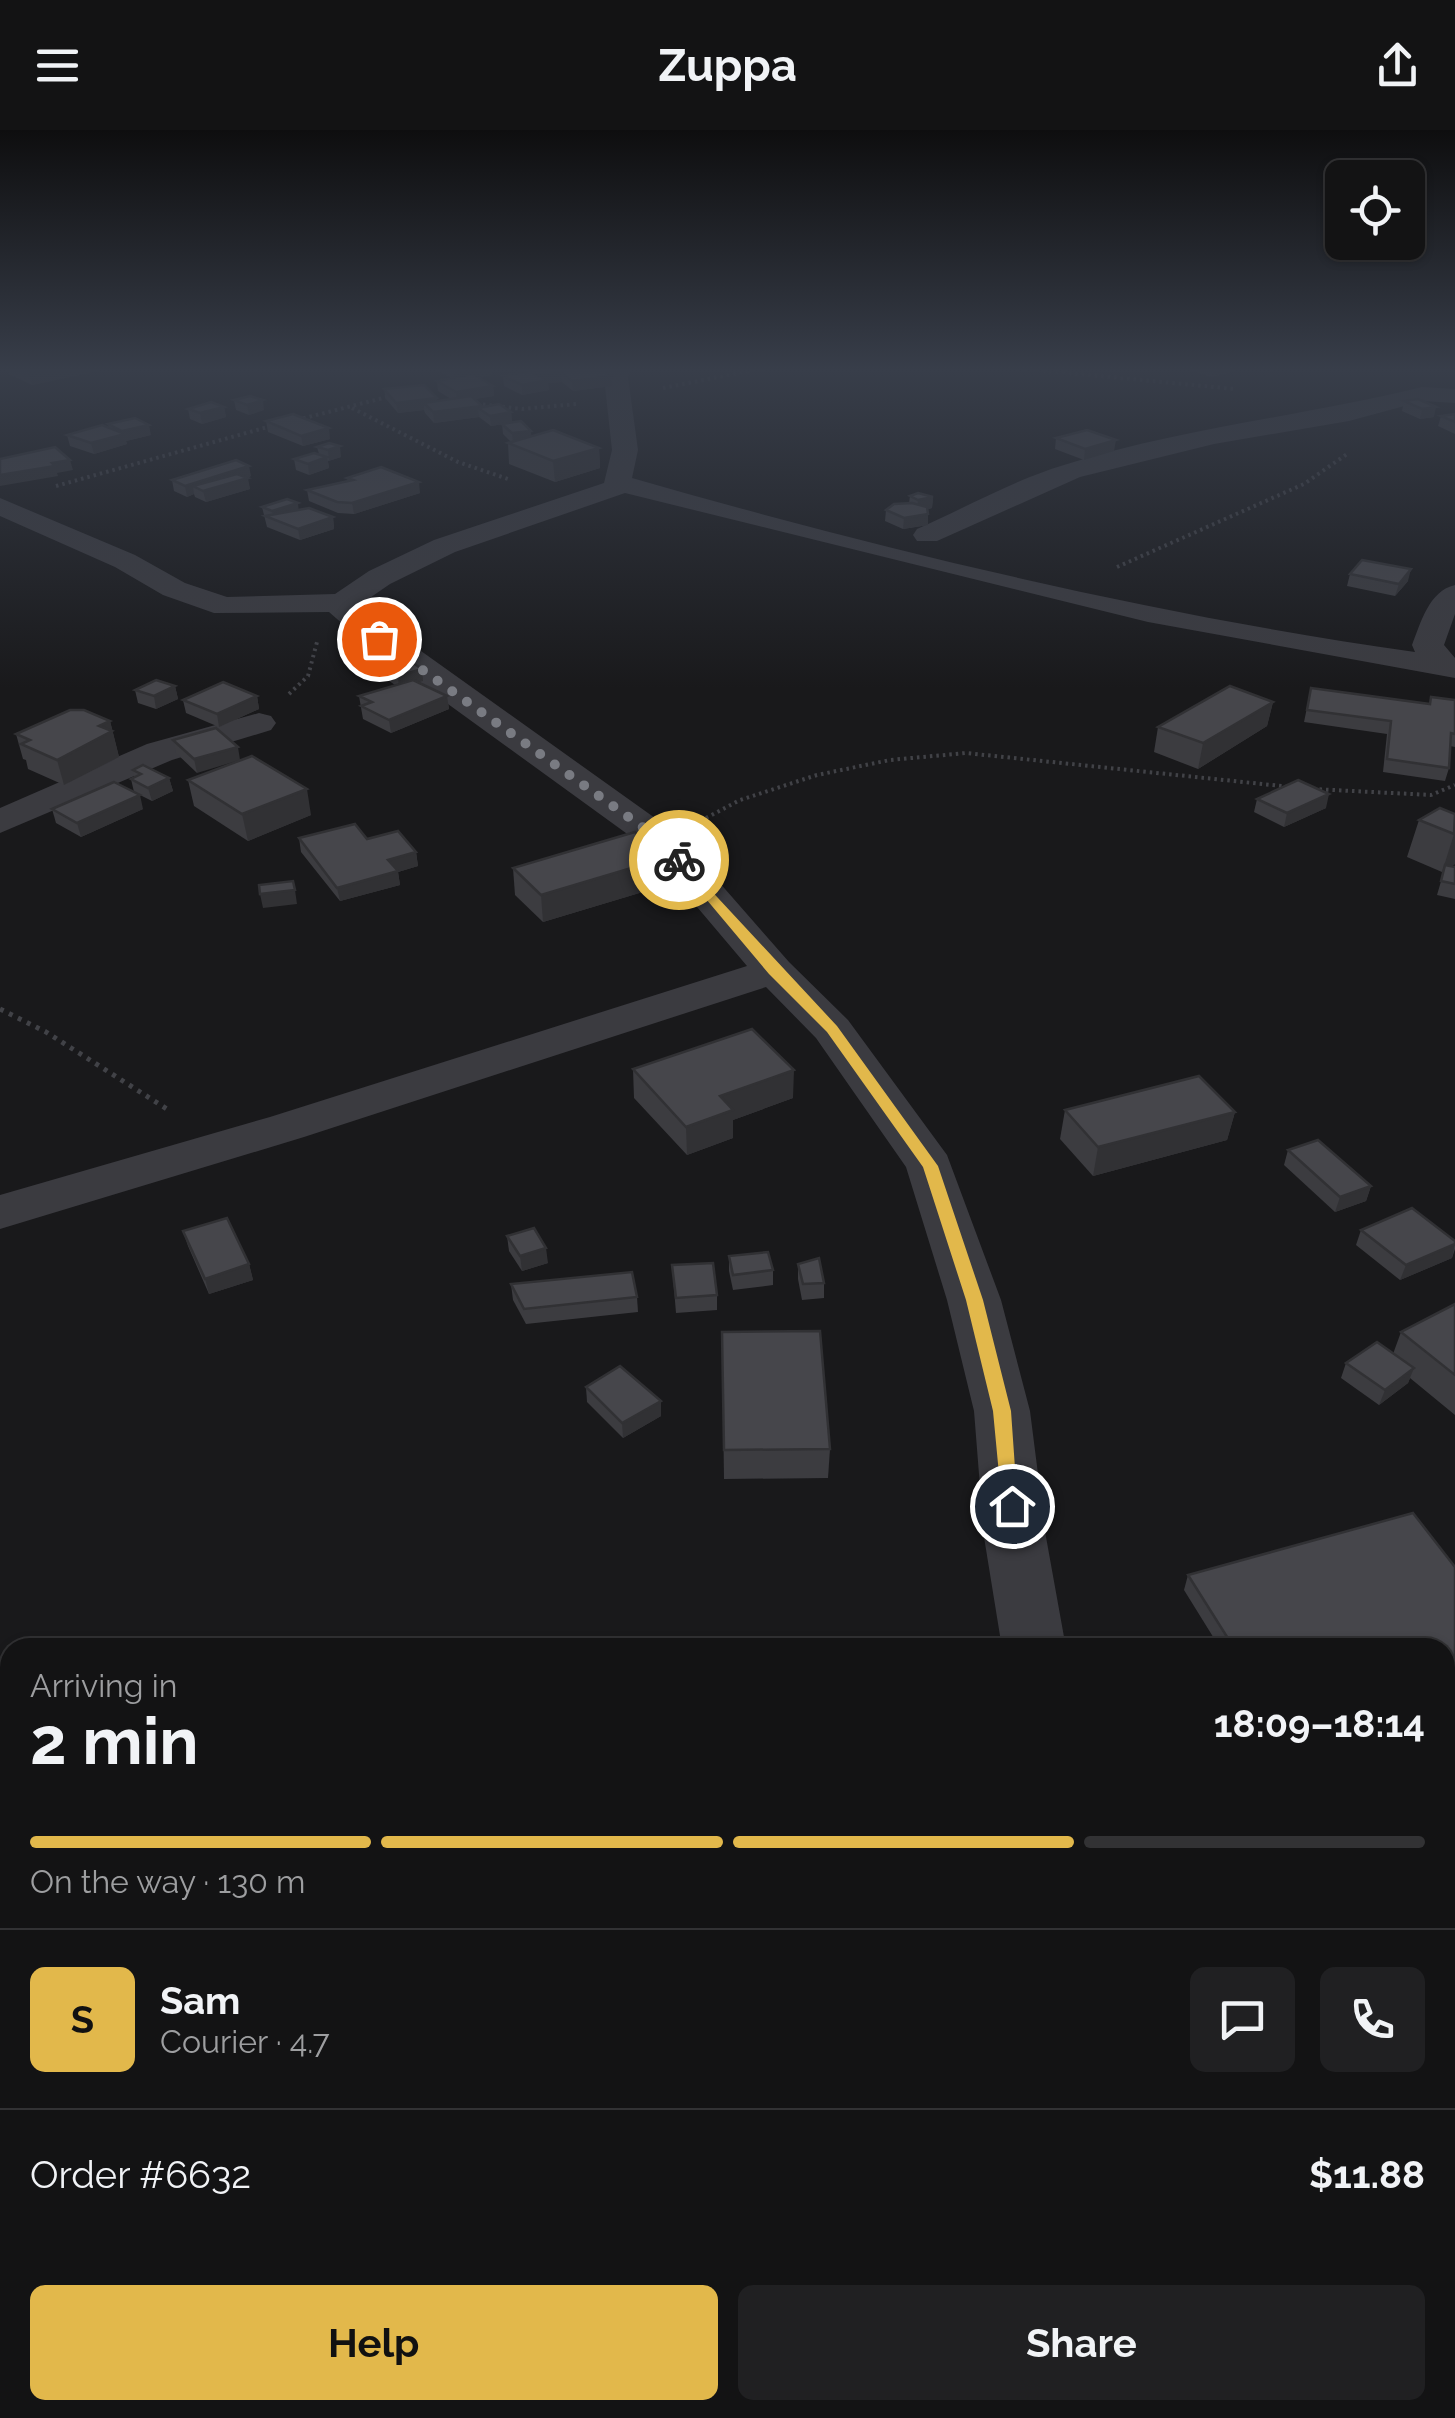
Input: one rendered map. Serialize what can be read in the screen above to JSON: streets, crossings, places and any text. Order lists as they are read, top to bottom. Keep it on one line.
{"page":{"header":"Zuppa","heading":["2 min","Arriving in","18:09–18:14"],"panel":["Sam","Courier · 4.7","Order #6632","$11.88"],"bar":"On the way · 130 m","round":"S","buttons":["Help","Share"]}}
